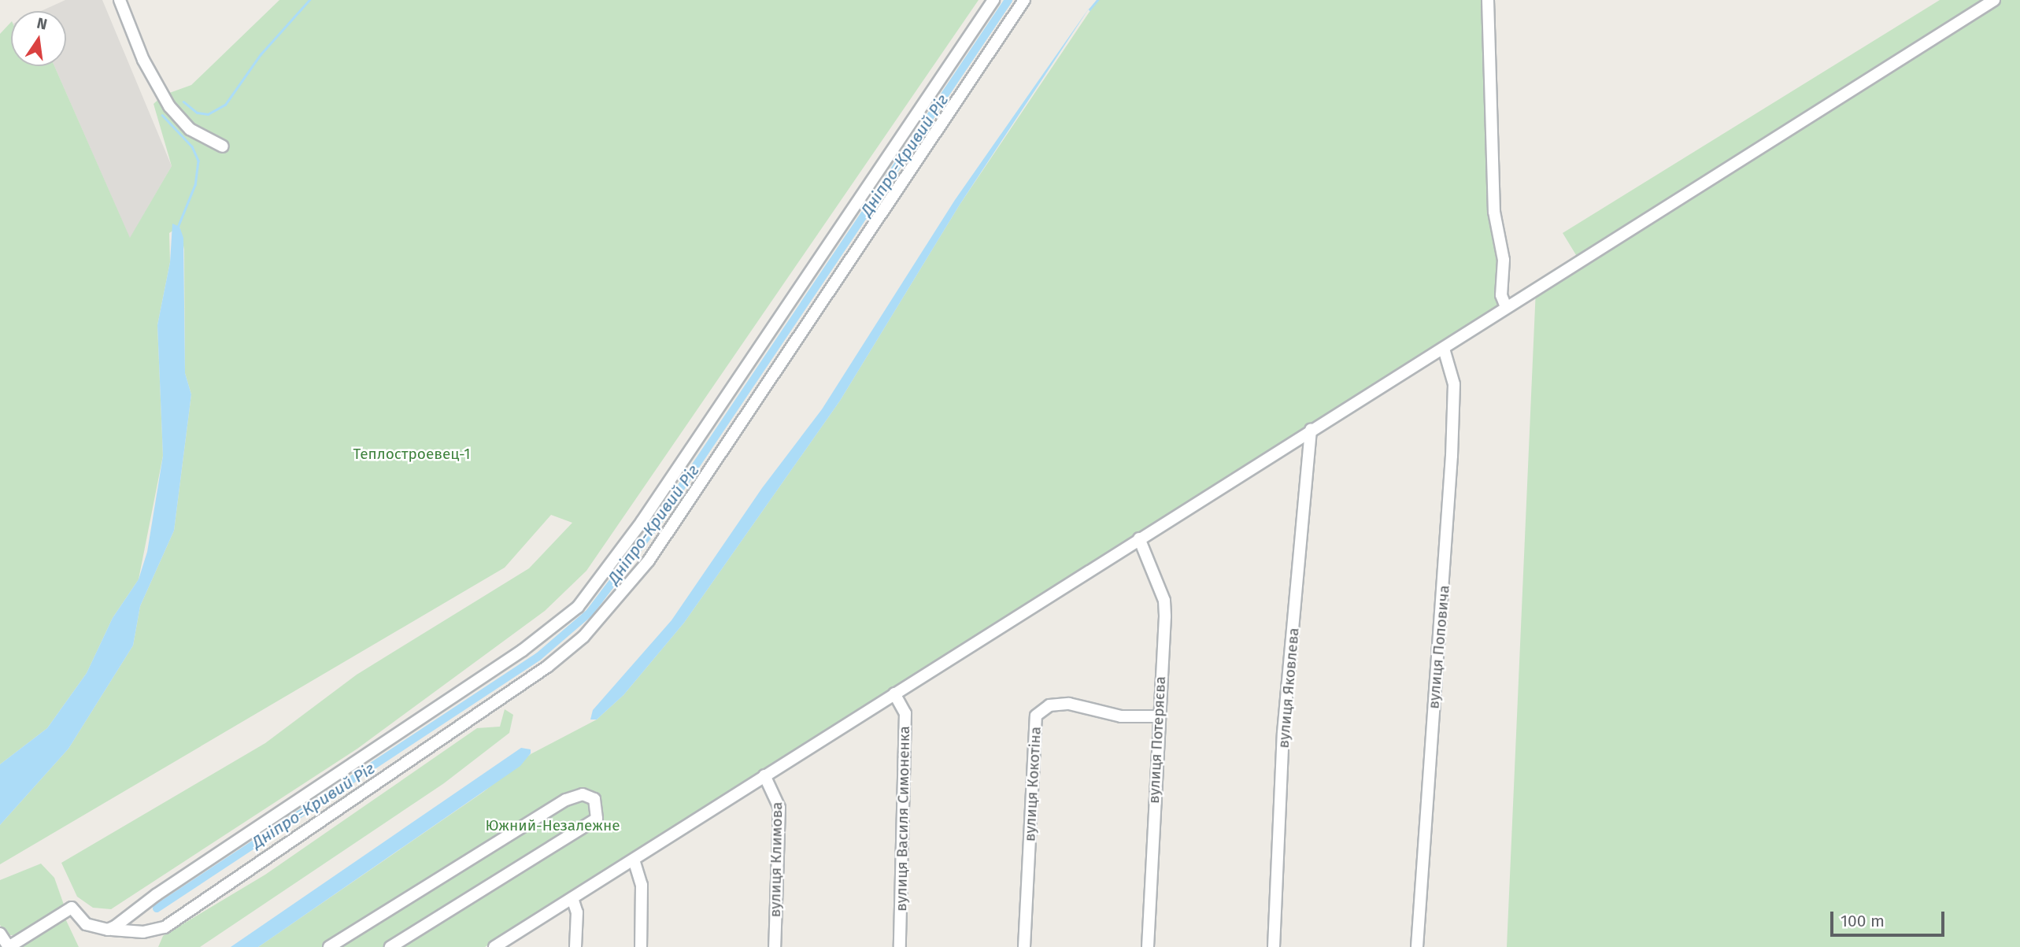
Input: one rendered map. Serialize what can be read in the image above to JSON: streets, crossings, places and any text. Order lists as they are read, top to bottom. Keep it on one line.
{"streets":{"street":["вулиця Поповича","вулиця Яковлева","вулиця Потеряєва","вулиця Кокотіна","вулиця Василя Симоненка","вулиця Климова"]},"crossings":[["вулиця Потеряєва","вулиця Кокотіна"]],"water":["Дніпро-Кривий Ріг"],"parks":["Теплостроевец-1","Южний-Незалежне"],"scale_bar":"100 m","north":"top"}
